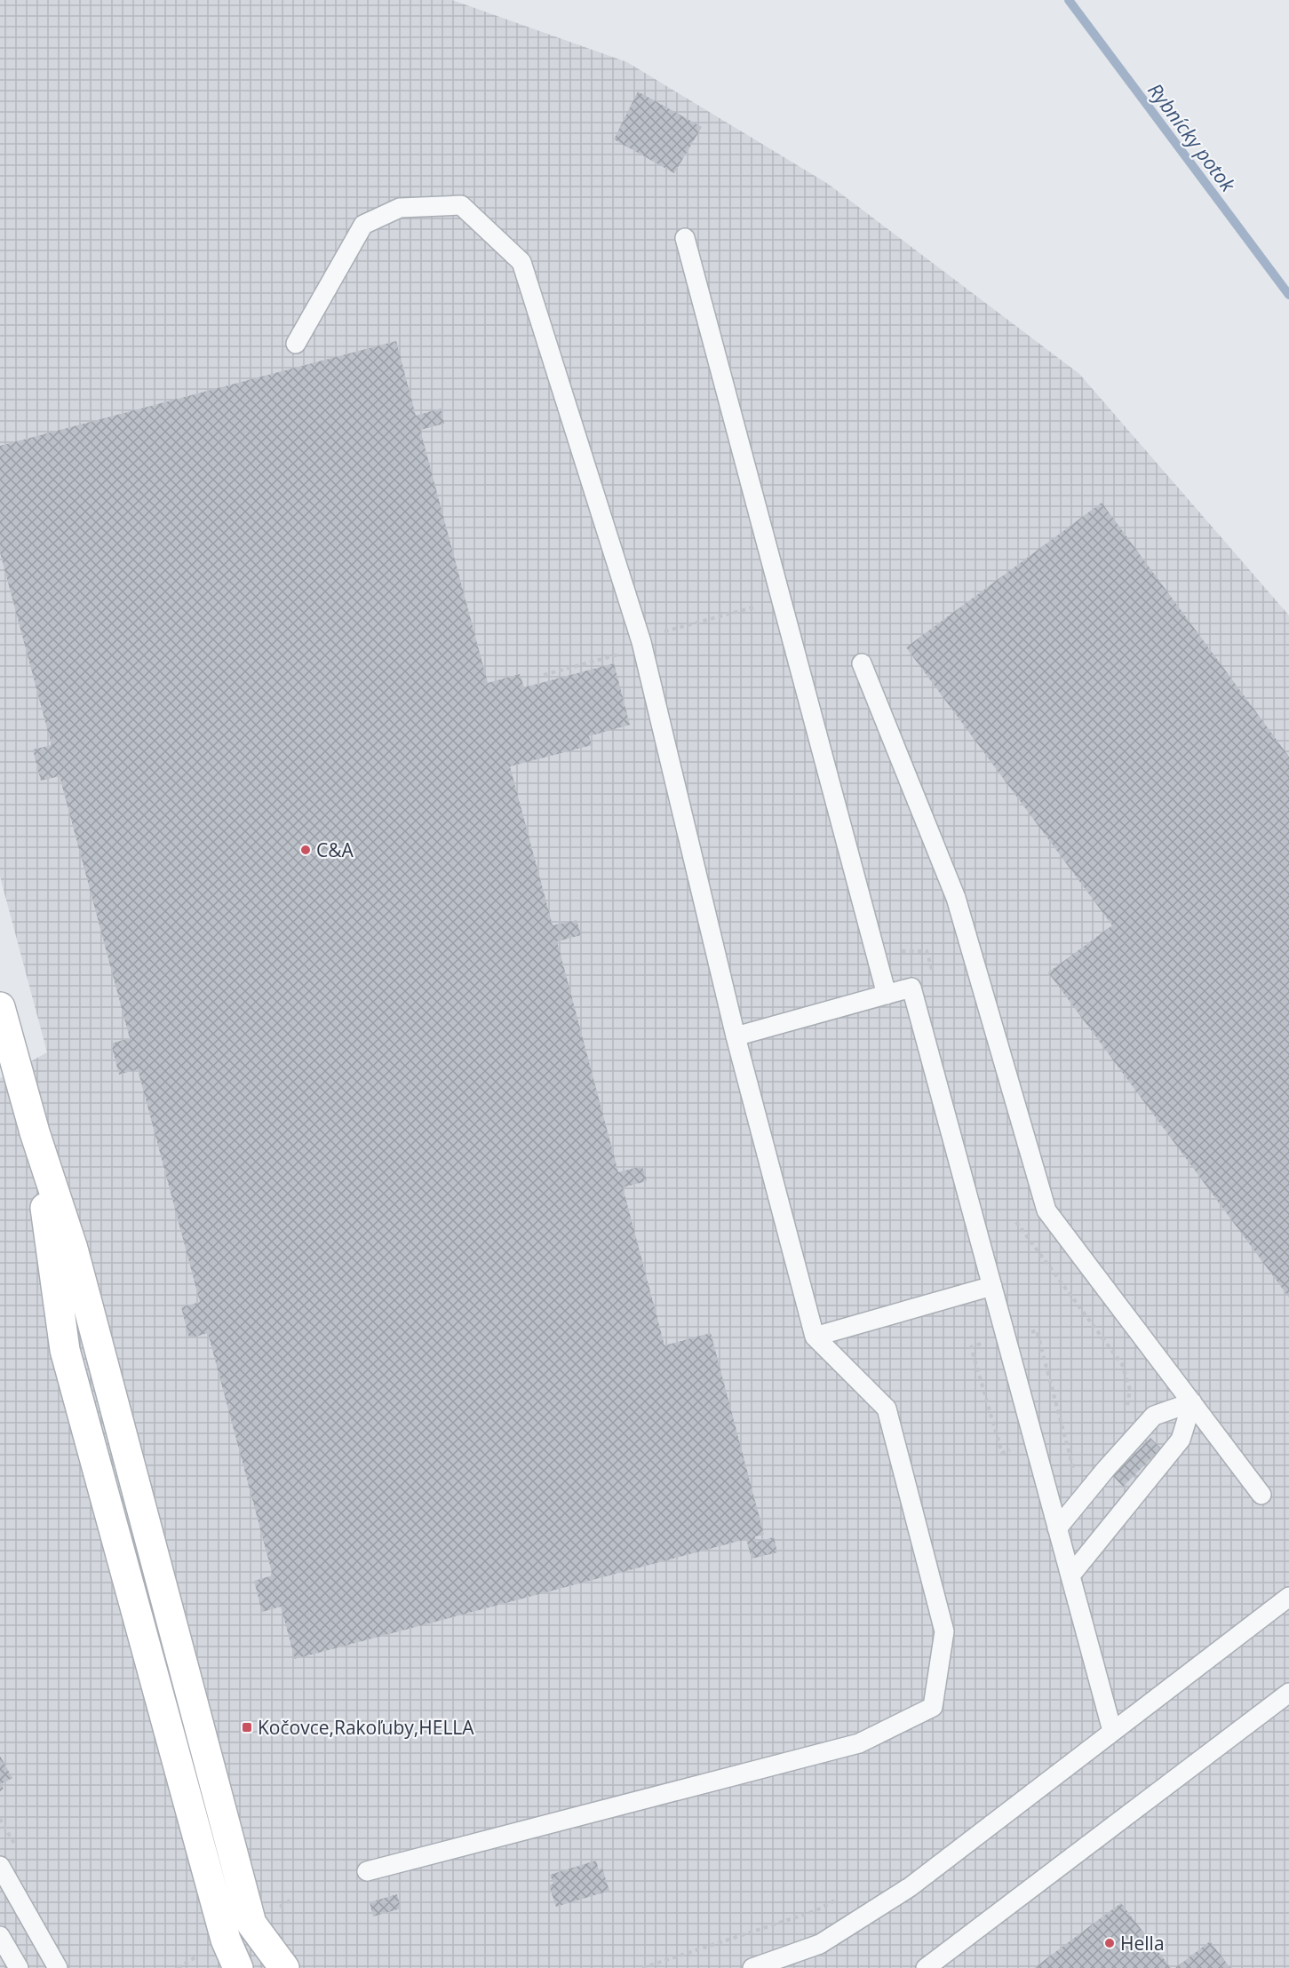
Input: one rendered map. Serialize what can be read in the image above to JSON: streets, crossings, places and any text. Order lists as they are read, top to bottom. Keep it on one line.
{"water":["Rybnícky potok"],"places":{"other":["C&A","Hella"],"transit":["Kočovce,Rakoľuby,HELLA"]}}
